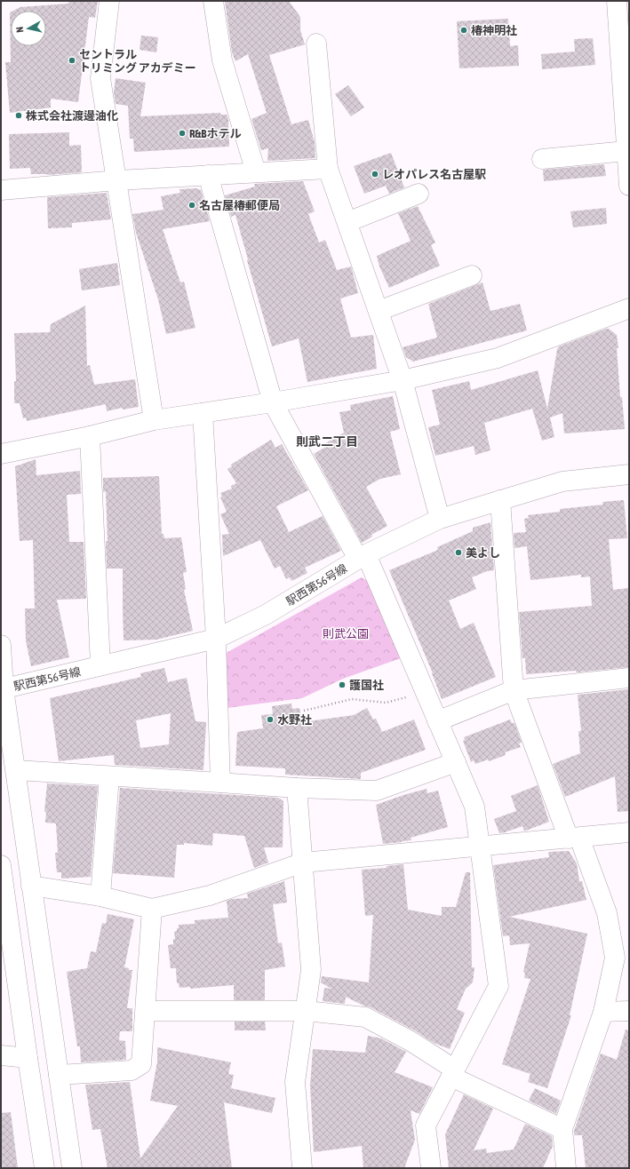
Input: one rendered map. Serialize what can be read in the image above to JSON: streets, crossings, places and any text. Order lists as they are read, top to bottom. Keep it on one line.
{"streets":{"street":["駅西第56号線"]},"districts":["則武二丁目"],"parks":["則武公園"],"places":["椿神明社","セントラル トリミング アカデミー","株式会社渡邊油化","R&Bホテル","レオパレス名古屋駅","名古屋椿郵便局","美よし","護国社","水野社"],"north":"left"}
